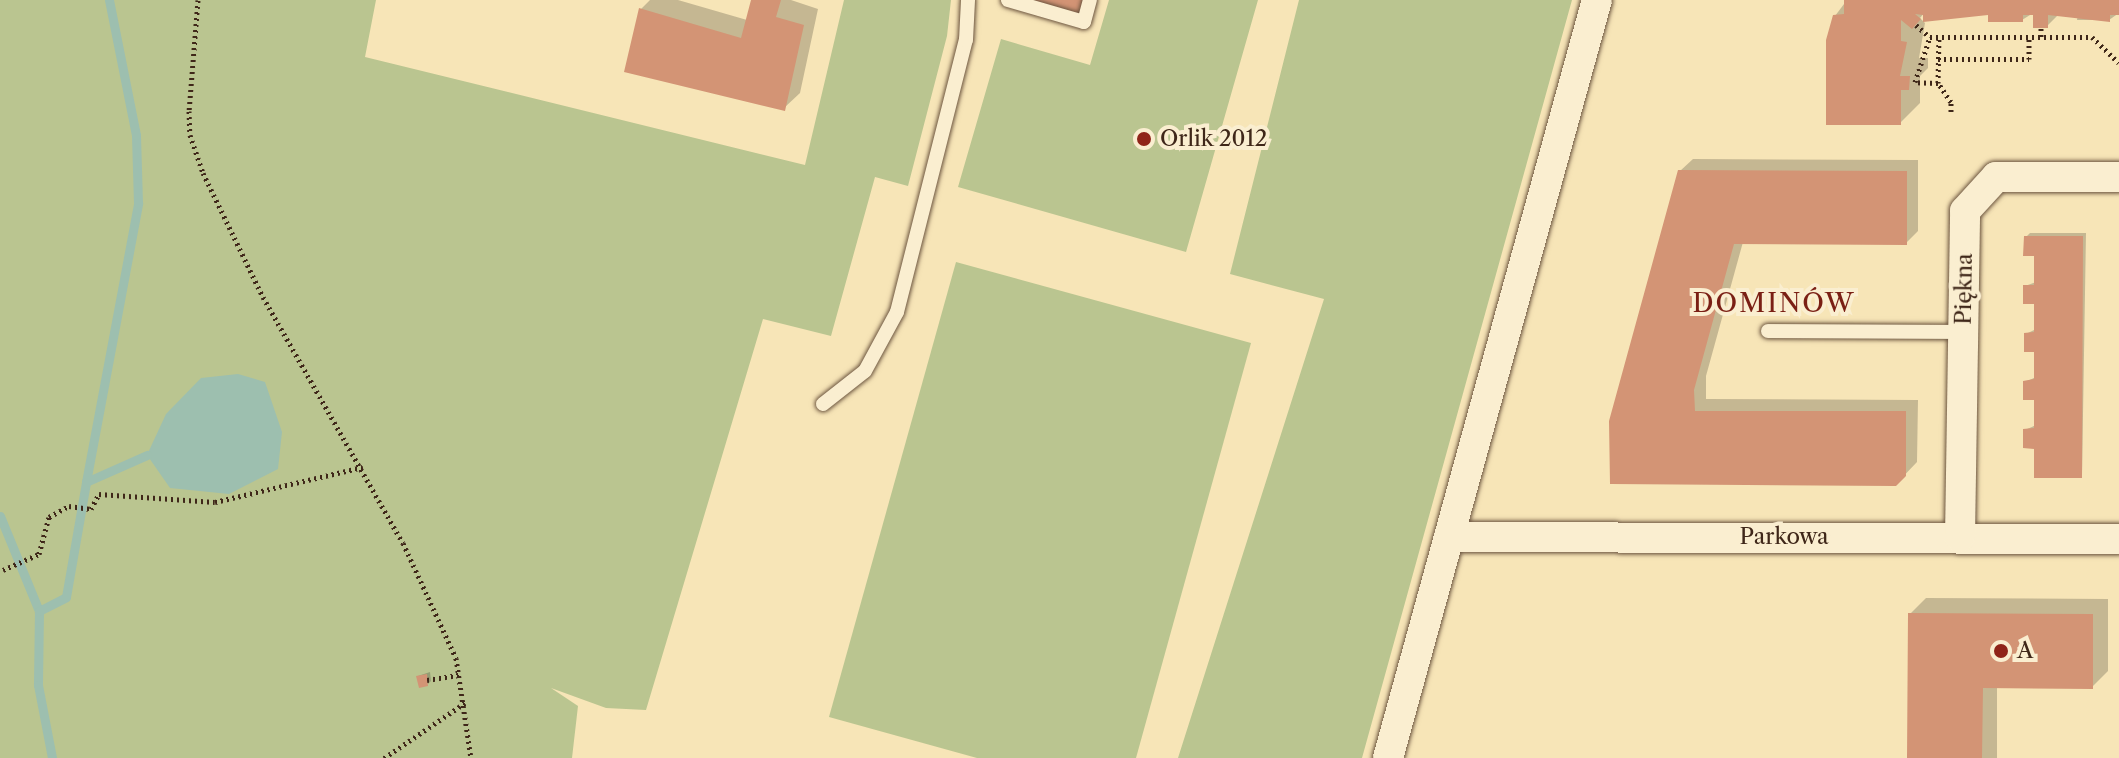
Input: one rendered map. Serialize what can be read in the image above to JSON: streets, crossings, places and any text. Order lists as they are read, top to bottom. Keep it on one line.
{"streets":{"street":["Piękna","Parkowa"]},"crossings":[["Piękna","Parkowa"]],"districts":["DOMINÓW"],"places":["Orlik 2012","A"]}
